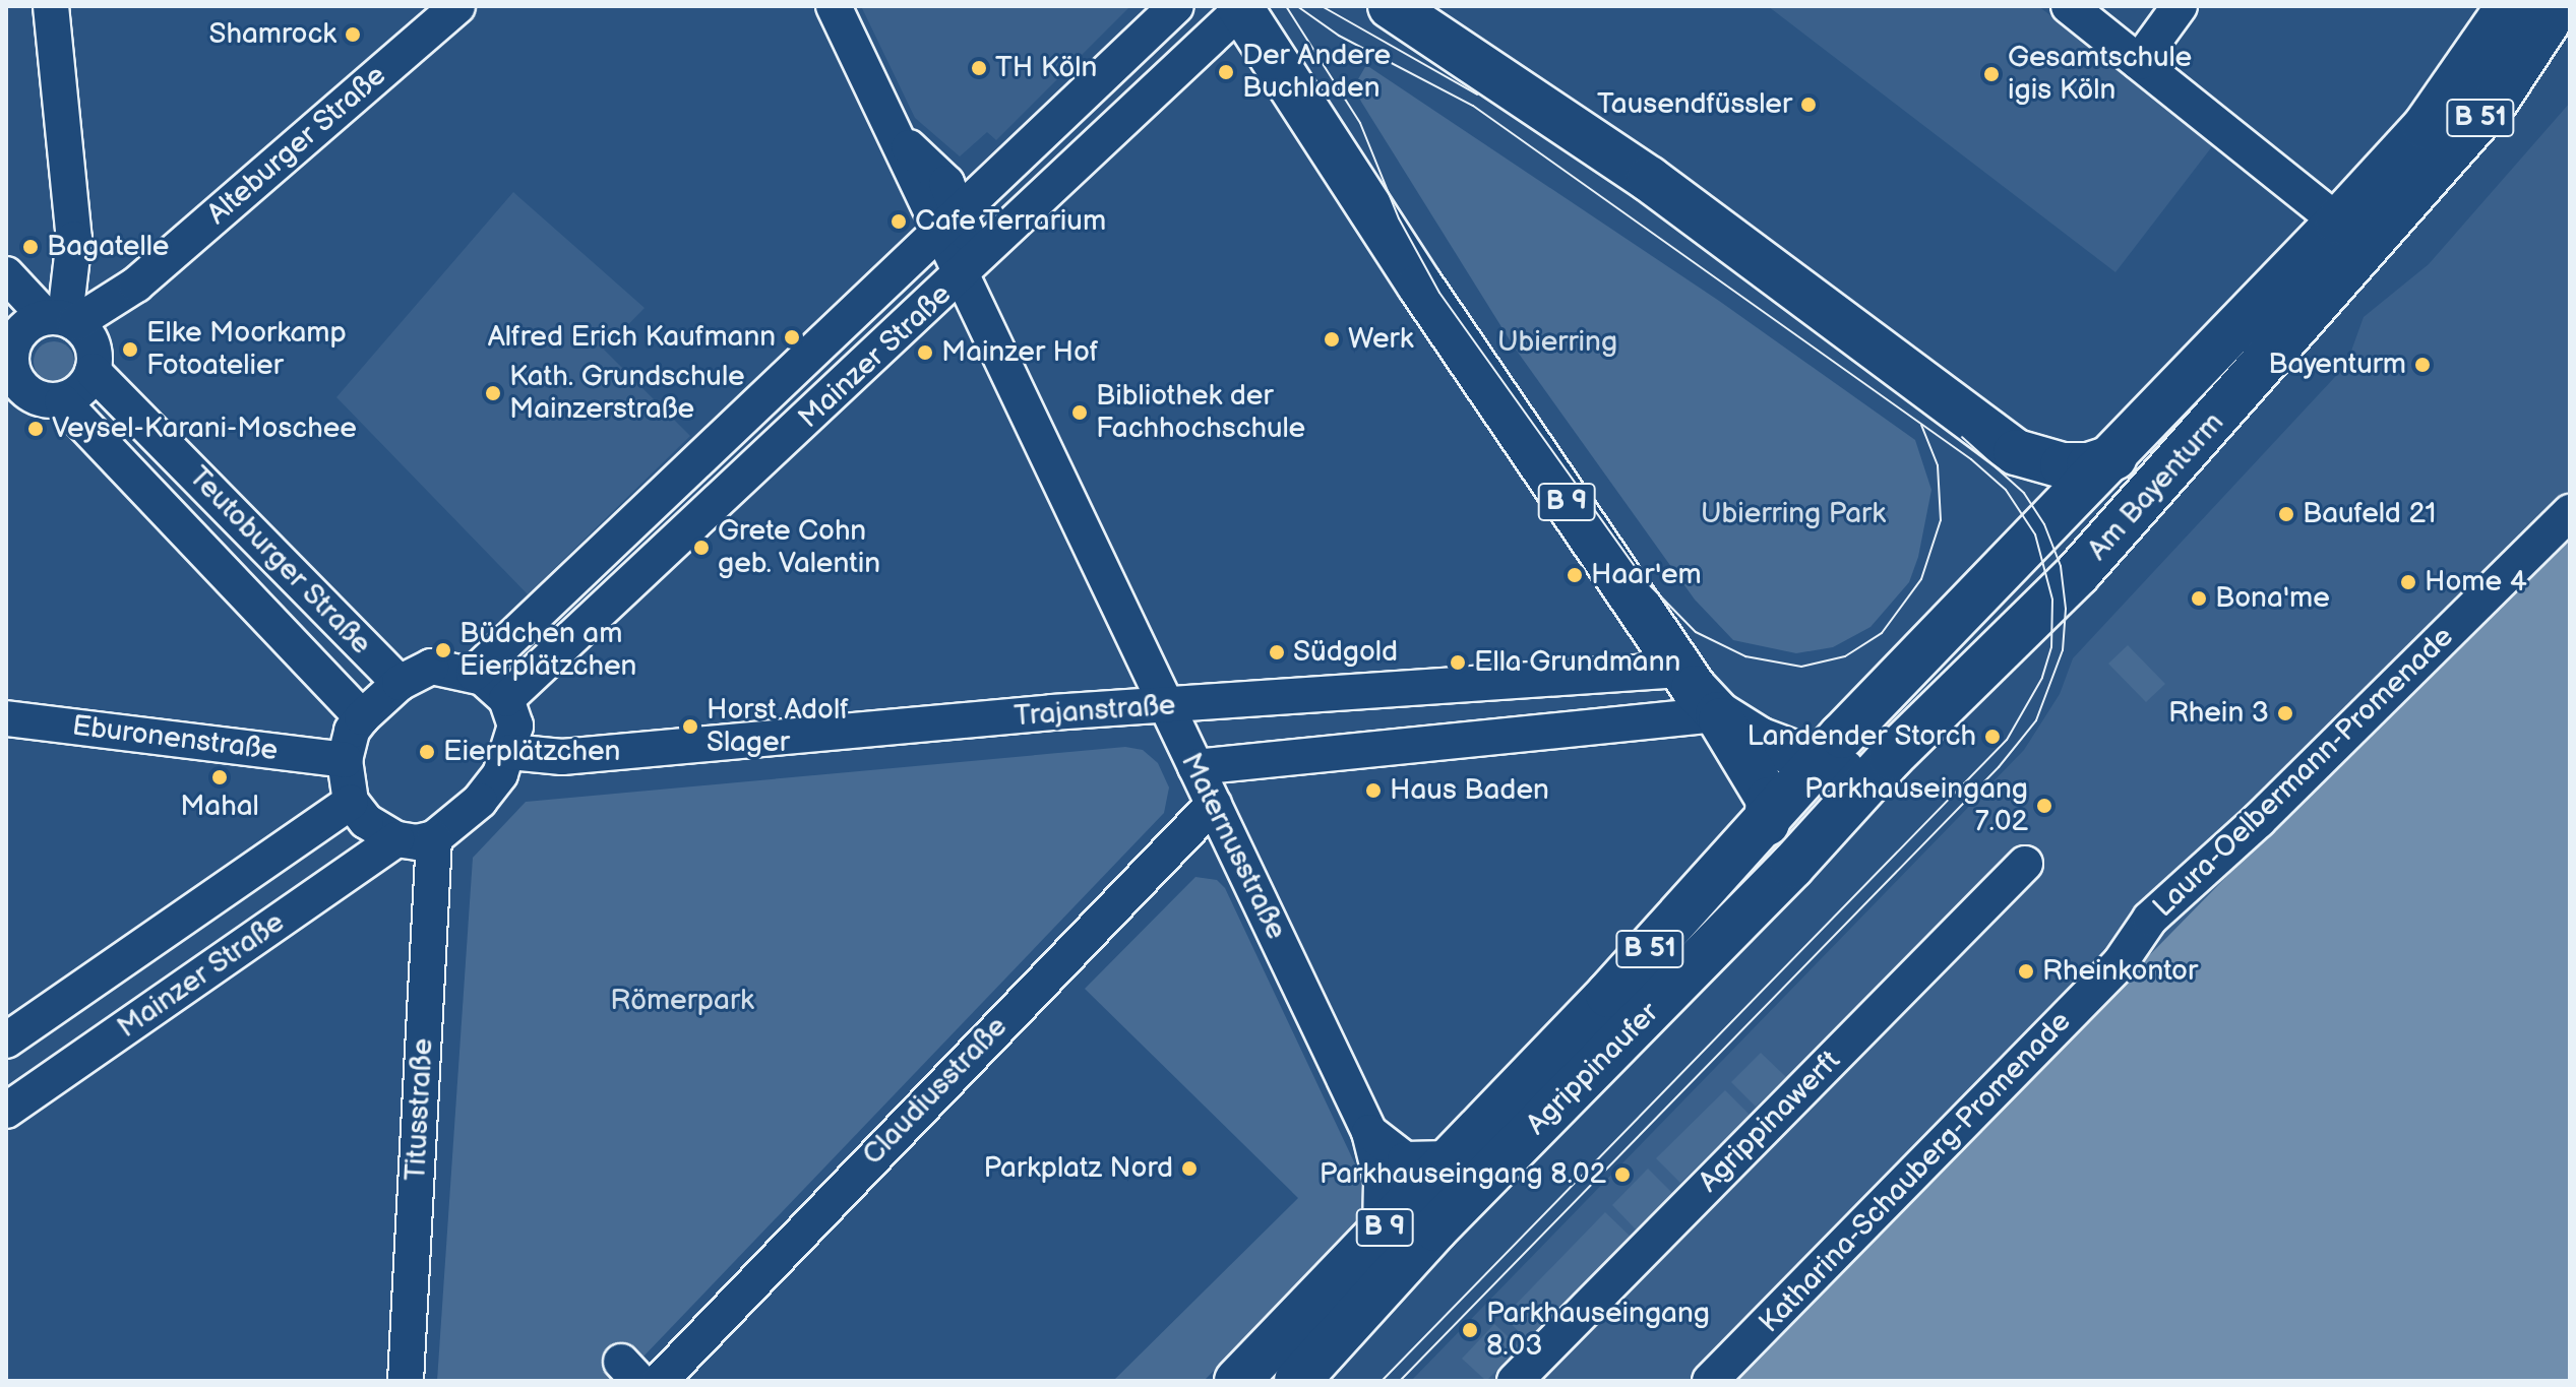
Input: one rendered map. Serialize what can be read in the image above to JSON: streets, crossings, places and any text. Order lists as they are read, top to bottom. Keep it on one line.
{"streets":{"main road":["B 51","Am Bayenturm","B 9","Agrippinaufer"],"street":["Alteburger Straße","Mainzer Straße","Teutoburger Straße","Trajanstraße","Eburonenstraße","Laura-Oelbermann-Promenade","Maternusstraße","Claudiusstraße","Titusstraße","Agrippinawerft","Katharina-Schauberg-Promenade"]},"crossings":[["B 51","Am Bayenturm"],["Alteburger Straße","Teutoburger Straße"],["Mainzer Straße","B 9"],["Mainzer Straße","Teutoburger Straße"],["Mainzer Straße","Trajanstraße"],["Mainzer Straße","Eburonenstraße"],["Mainzer Straße","Maternusstraße"],["Mainzer Straße","Titusstraße"],["Am Bayenturm","B 9"],["Am Bayenturm","Agrippinaufer"],["B 9","Trajanstraße"],["B 9","Agrippinaufer"],["Teutoburger Straße","Trajanstraße"],["Teutoburger Straße","Eburonenstraße"],["Teutoburger Straße","Titusstraße"],["Trajanstraße","Eburonenstraße"],["Trajanstraße","Maternusstraße"],["Trajanstraße","Titusstraße"],["Eburonenstraße","Titusstraße"],["Laura-Oelbermann-Promenade","Katharina-Schauberg-Promenade"],["Maternusstraße","Agrippinaufer"],["Maternusstraße","Claudiusstraße"]],"parks":["Ubierring","Ubierring Park","Römerpark"],"places":["Shamrock","TH Köln","Der Andere Buchladen","Gesamtschule igis Köln","Tausendfüssler","Cafe Terrarium","Bagatelle","Alfred Erich Kaufmann","Werk","Elke Moorkamp Fotoatelier","Mainzer Hof","Bayenturm","Kath. Grundschule Mainzerstraße","Bibliothek der Fachhochschule","Veysel-Karani-Moschee","Baufeld 21","Grete Cohn geb. Valentin","Haar'em","Home 4","Bona'me","Büdchen am Eierplätzchen","Südgold","Ella Grundmann","Rhein 3","Horst Adolf Slager","Landender Storch","Eierplätzchen","Mahal","Haus Baden","Parkhauseingang 7.02","Rheinkontor","Parkplatz Nord","Parkhauseingang 8.02","Parkhauseingang 8.03"]}
